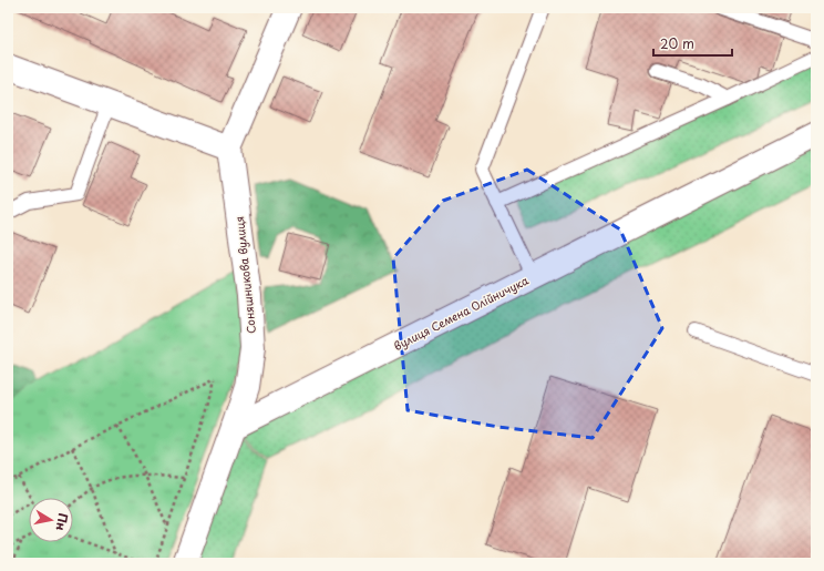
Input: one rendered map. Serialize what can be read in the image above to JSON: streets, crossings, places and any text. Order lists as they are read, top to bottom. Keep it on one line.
{"streets":{"street":["Соняшникова вулиця","вулиця Семена Олійничука"]},"crossings":[["Соняшникова вулиця","вулиця Семена Олійничука"]],"scale_bar":"20 m","north":"right"}
